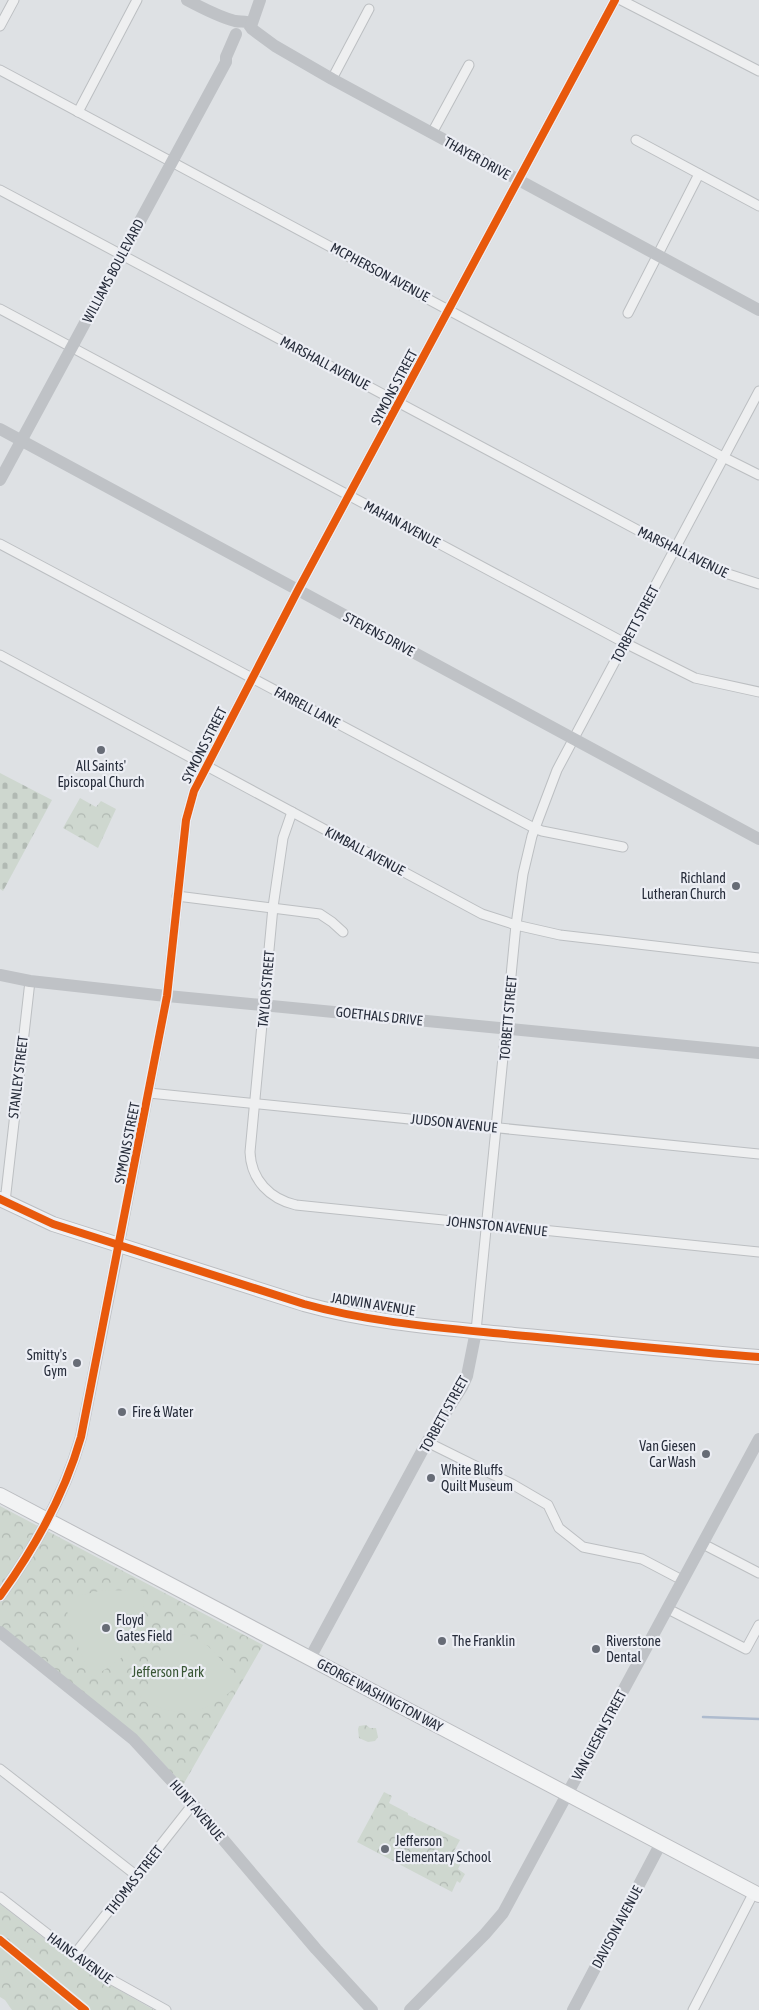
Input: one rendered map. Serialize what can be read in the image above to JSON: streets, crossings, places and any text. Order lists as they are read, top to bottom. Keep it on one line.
{"streets":{"main road":["JADWIN AVENUE","GEORGE WASHINGTON WAY"],"street":["THAYER DRIVE","WILLIAMS BOULEVARD","MCPHERSON AVENUE","MARSHALL AVENUE","SYMONS STREET","MAHAN AVENUE","TORBETT STREET","STEVENS DRIVE","FARRELL LANE","KIMBALL AVENUE","TAYLOR STREET","GOETHALS DRIVE","STANLEY STREET","JUDSON AVENUE","JOHNSTON AVENUE","VAN GIESEN STREET","HUNT AVENUE","THOMAS STREET","DAVISON AVENUE","HAINS AVENUE"]},"crossings":[["THAYER DRIVE","WILLIAMS BOULEVARD"],["THAYER DRIVE","SYMONS STREET"],["WILLIAMS BOULEVARD","MCPHERSON AVENUE"],["WILLIAMS BOULEVARD","MARSHALL AVENUE"],["WILLIAMS BOULEVARD","MAHAN AVENUE"],["WILLIAMS BOULEVARD","STEVENS DRIVE"],["MCPHERSON AVENUE","SYMONS STREET"],["MCPHERSON AVENUE","TORBETT STREET"],["MARSHALL AVENUE","SYMONS STREET"],["MARSHALL AVENUE","TORBETT STREET"],["SYMONS STREET","MAHAN AVENUE"],["SYMONS STREET","STEVENS DRIVE"],["SYMONS STREET","FARRELL LANE"],["SYMONS STREET","KIMBALL AVENUE"],["SYMONS STREET","GOETHALS DRIVE"],["SYMONS STREET","JUDSON AVENUE"],["SYMONS STREET","JADWIN AVENUE"],["SYMONS STREET","GEORGE WASHINGTON WAY"],["MAHAN AVENUE","TORBETT STREET"],["TORBETT STREET","STEVENS DRIVE"],["TORBETT STREET","FARRELL LANE"],["TORBETT STREET","KIMBALL AVENUE"],["TORBETT STREET","GOETHALS DRIVE"],["TORBETT STREET","JUDSON AVENUE"],["TORBETT STREET","JOHNSTON AVENUE"],["TORBETT STREET","JADWIN AVENUE"],["TORBETT STREET","GEORGE WASHINGTON WAY"],["KIMBALL AVENUE","TAYLOR STREET"],["TAYLOR STREET","GOETHALS DRIVE"],["TAYLOR STREET","JUDSON AVENUE"],["TAYLOR STREET","JOHNSTON AVENUE"],["GOETHALS DRIVE","STANLEY STREET"],["STANLEY STREET","JADWIN AVENUE"],["GEORGE WASHINGTON WAY","VAN GIESEN STREET"],["GEORGE WASHINGTON WAY","DAVISON AVENUE"],["HUNT AVENUE","THOMAS STREET"],["THOMAS STREET","HAINS AVENUE"]],"parks":["Jefferson Park"],"places":["All Saints' Episcopal Church","Richland Lutheran Church","Smitty's Gym","Fire & Water","Van Giesen Car Wash","White Bluffs Quilt Museum","Floyd Gates Field","The Franklin","Riverstone Dental","Jefferson Elementary School"]}
